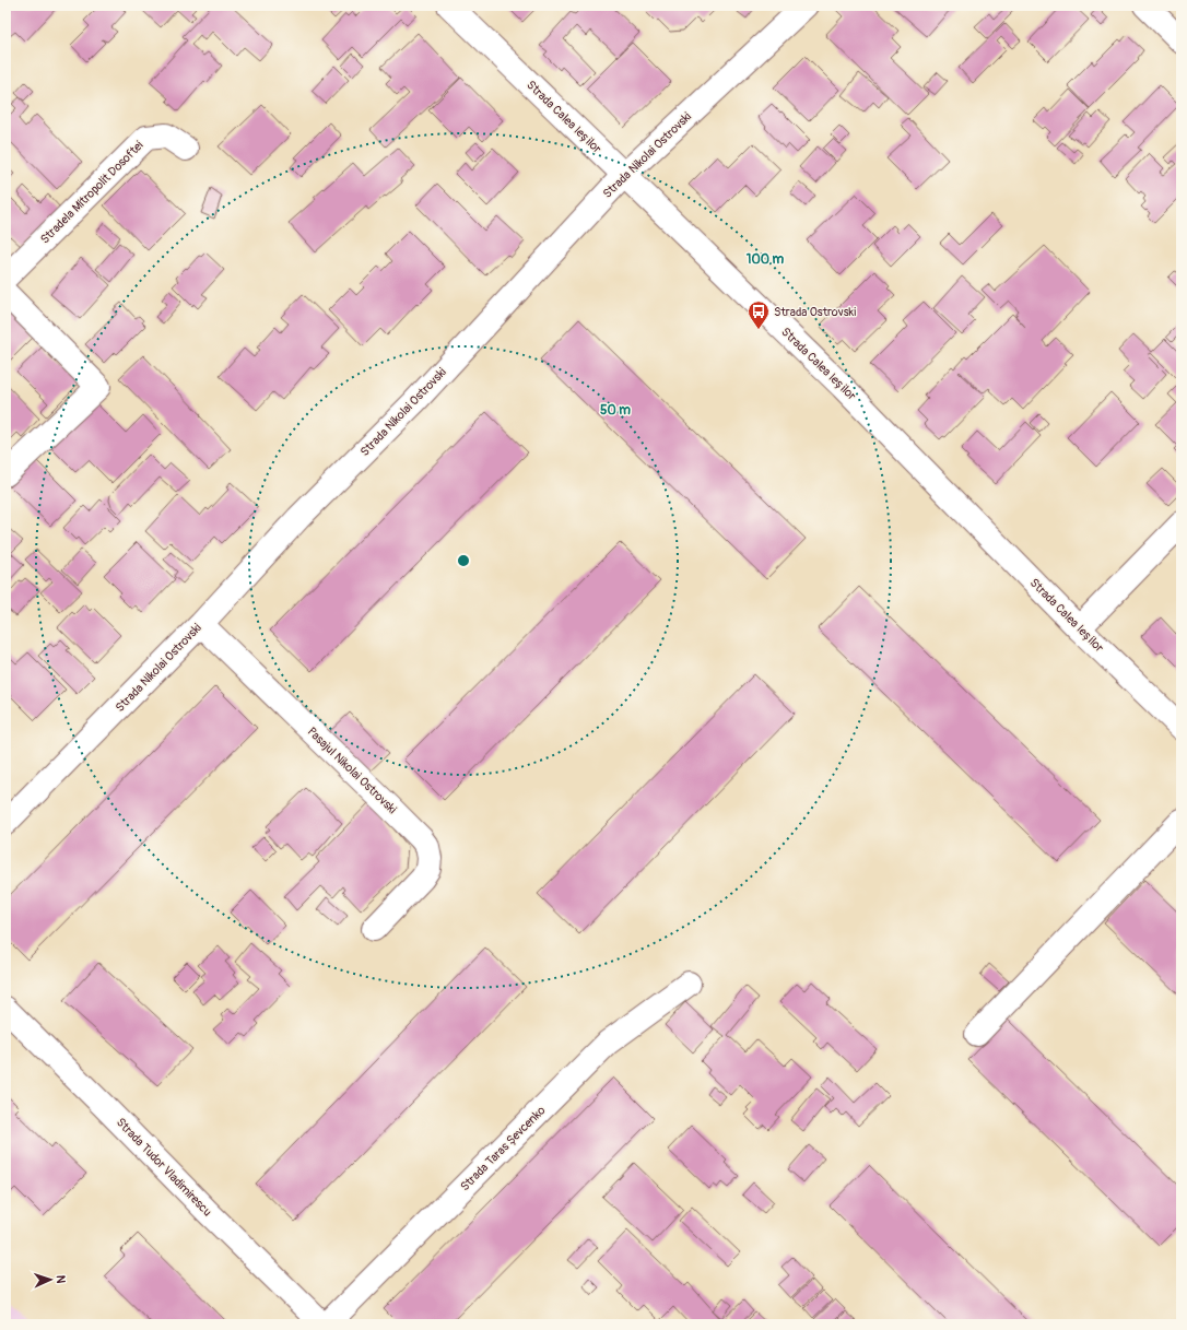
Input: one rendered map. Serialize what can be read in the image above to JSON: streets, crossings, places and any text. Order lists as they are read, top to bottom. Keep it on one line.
{"streets":{"street":["Strada Calea Ieșilor","Strada Nikolai Ostrovski","Stradela Mitropolit Dosoftei","Pasajul Nikolai Ostrovski","Strada Taras Șevcenko","Strada Tudor Vladimirescu"]},"crossings":[["Strada Calea Ieșilor","Strada Nikolai Ostrovski"],["Strada Nikolai Ostrovski","Pasajul Nikolai Ostrovski"]],"places":{"bus stop":["Strada Ostrovski"]},"north":"right","rings":["100 m","50 m"]}
